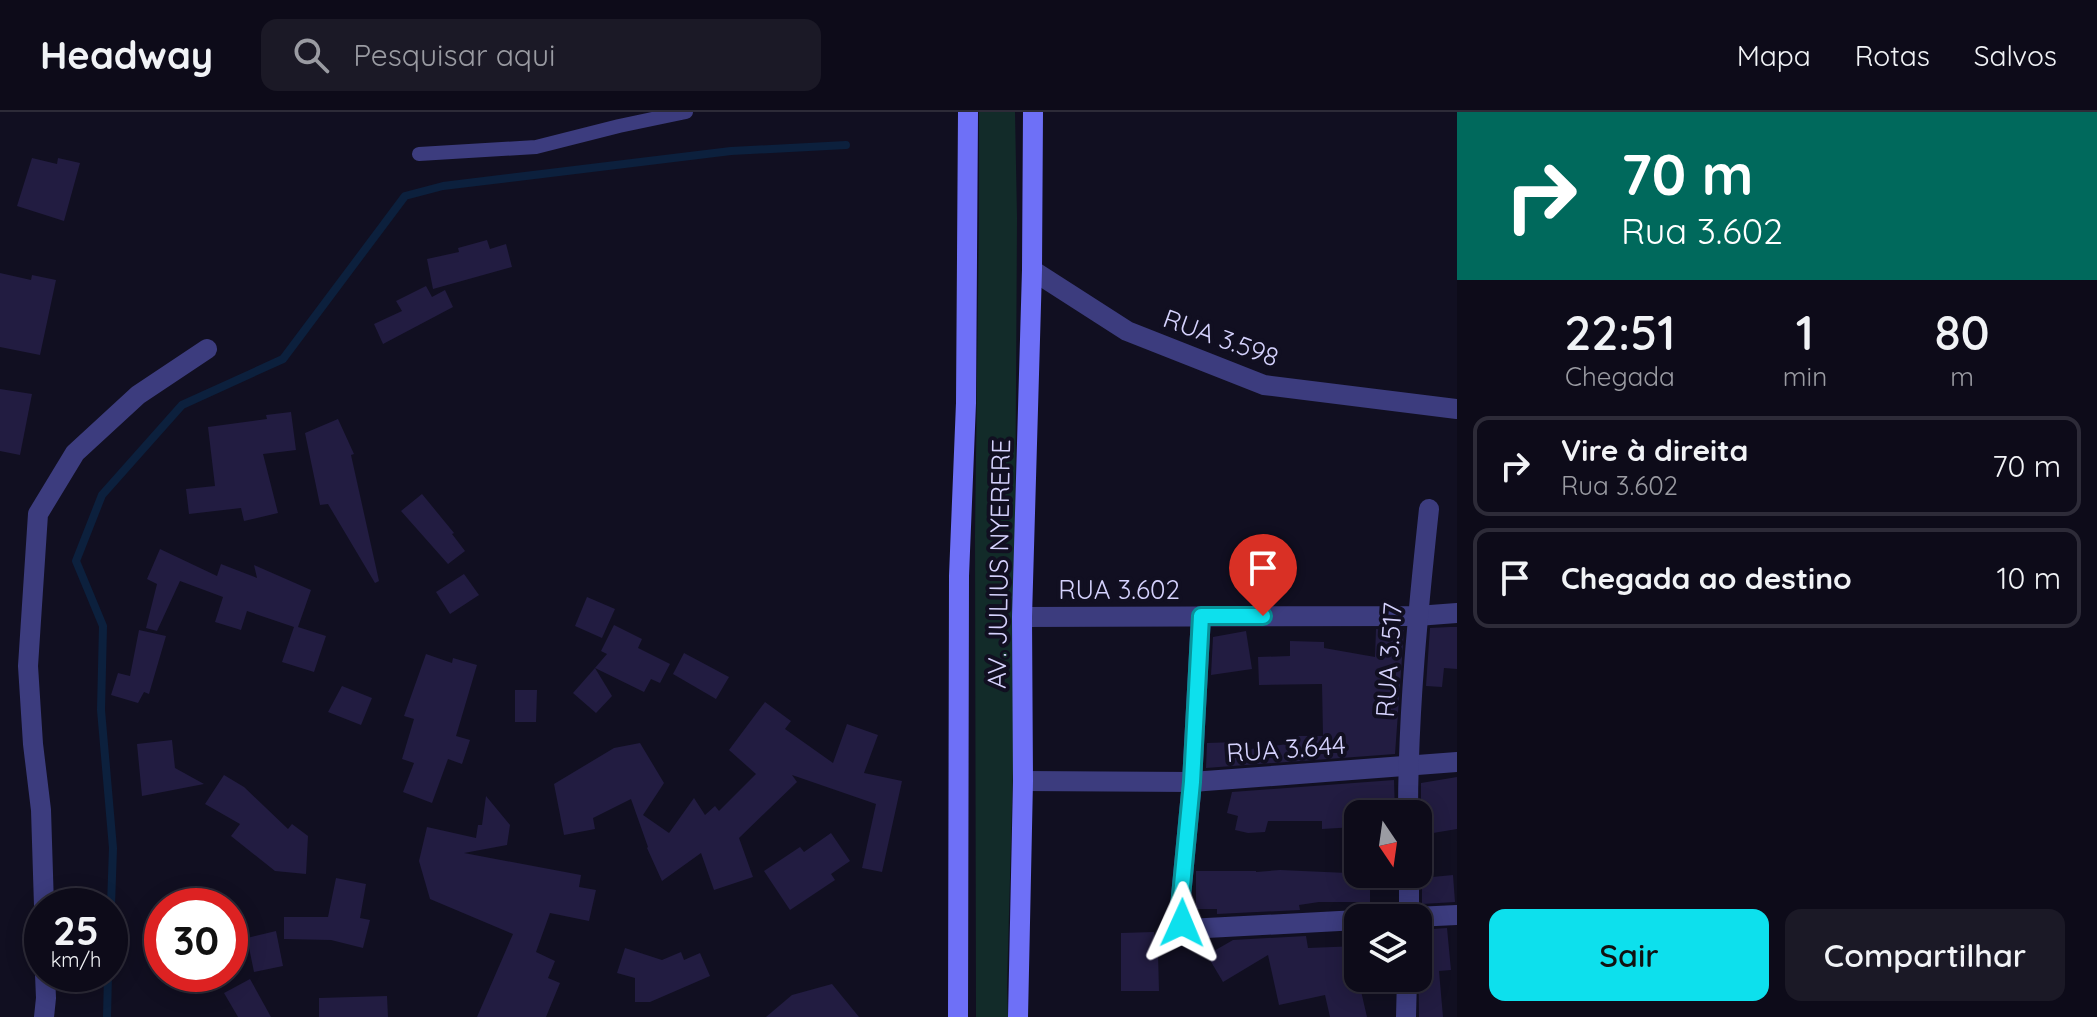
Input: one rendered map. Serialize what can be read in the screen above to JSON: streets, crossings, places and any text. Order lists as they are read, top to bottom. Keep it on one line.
{"streets":{"main road":["AV. JULIUS NYERERE"],"street":["RUA 3.598","RUA 3.602","RUA 3.517","RUA 3.644"]},"crossings":[["RUA 3.598","AV. JULIUS NYERERE"],["AV. JULIUS NYERERE","RUA 3.602"],["AV. JULIUS NYERERE","RUA 3.644"],["RUA 3.602","RUA 3.517"],["RUA 3.517","RUA 3.644"]],"north":"bottom","page":{"header":"Headway","search":"Pesquisar aqui","nav":["Mapa","Rotas","Salvos"],"turn":["70 m","Rua 3.602"],"eta":["22:51","Chegada","1","min","80","m"],"list":[{"name":"Vire à direita","note":"Rua 3.602","value":"70 m"},{"name":"Chegada ao destino","value":"10 m"}],"speed":"25 km/h","limit":"30","buttons":["Sair","Compartilhar"]}}
